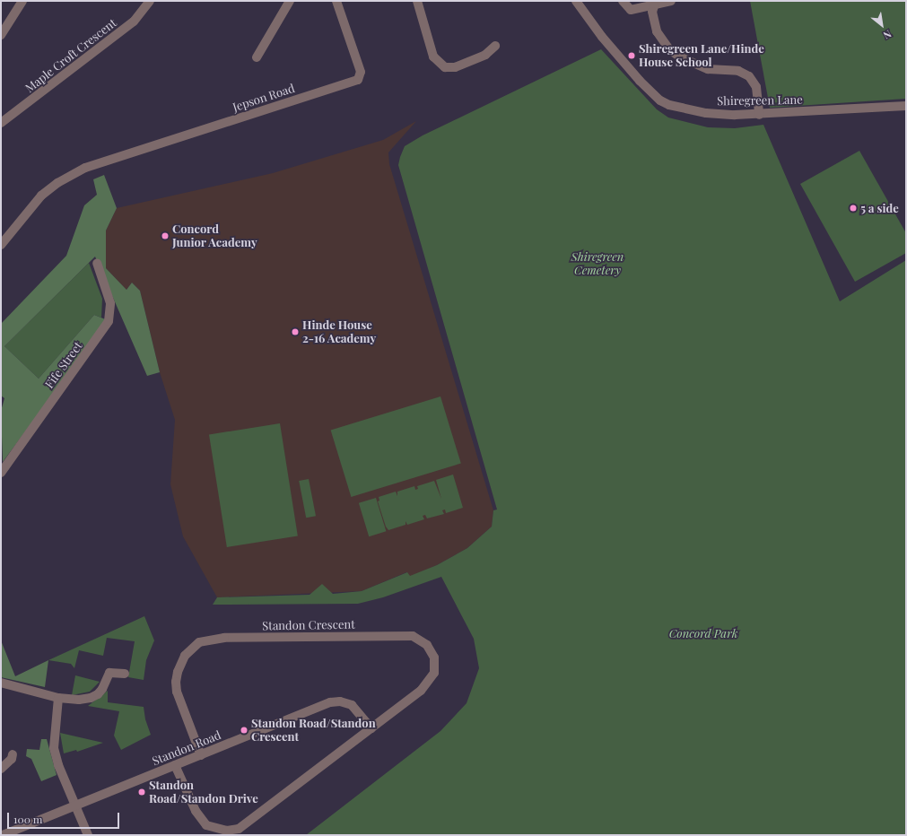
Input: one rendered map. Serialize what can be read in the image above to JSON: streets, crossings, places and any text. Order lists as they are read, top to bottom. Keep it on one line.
{"streets":{"street":["Maple Croft Crescent","Jepson Road","Shiregreen Lane","Fife Street","Standon Crescent","Standon Road"]},"crossings":[["Standon Crescent","Standon Road"]],"parks":["Shiregreen Cemetery","Concord Park"],"places":["Shiregreen Lane/Hinde House School","5 a side","Concord Junior Academy","Hinde House 2-16 Academy","Standon Road/Standon Crescent","Standon Road/Standon Drive"],"scale_bar":"100 m","north":"bottom right"}
